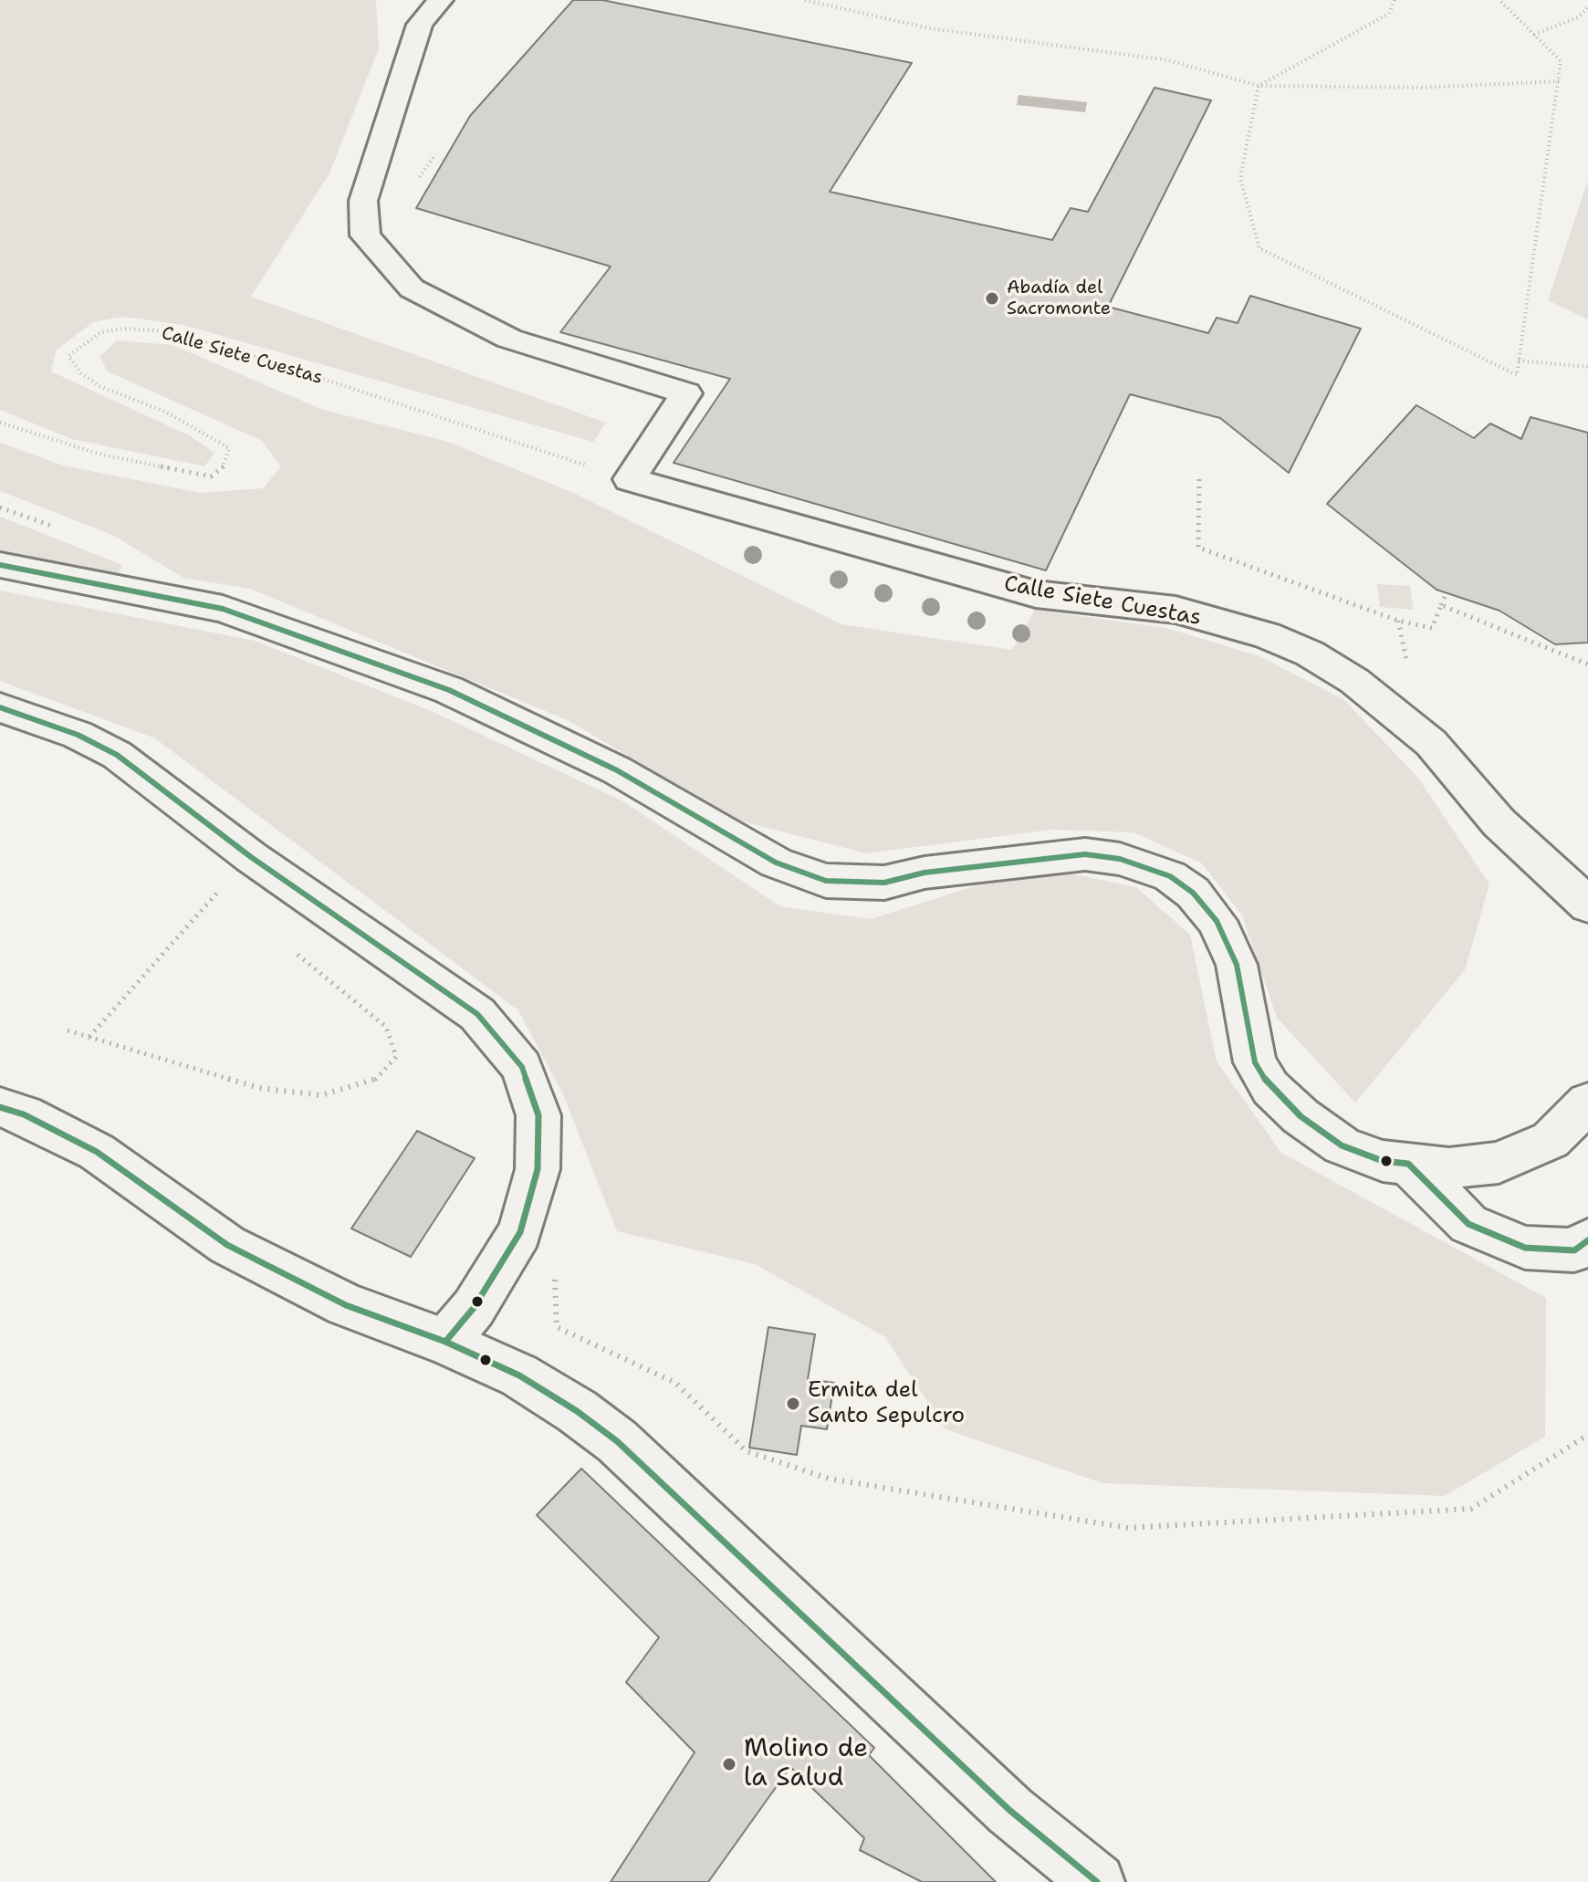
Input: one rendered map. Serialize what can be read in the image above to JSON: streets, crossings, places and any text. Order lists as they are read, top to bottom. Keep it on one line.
{"streets":{"street":["Calle Siete Cuestas"]},"places":["Abadía del Sacromonte","Ermita del Santo Sepulcro","Molino de la Salud"]}
